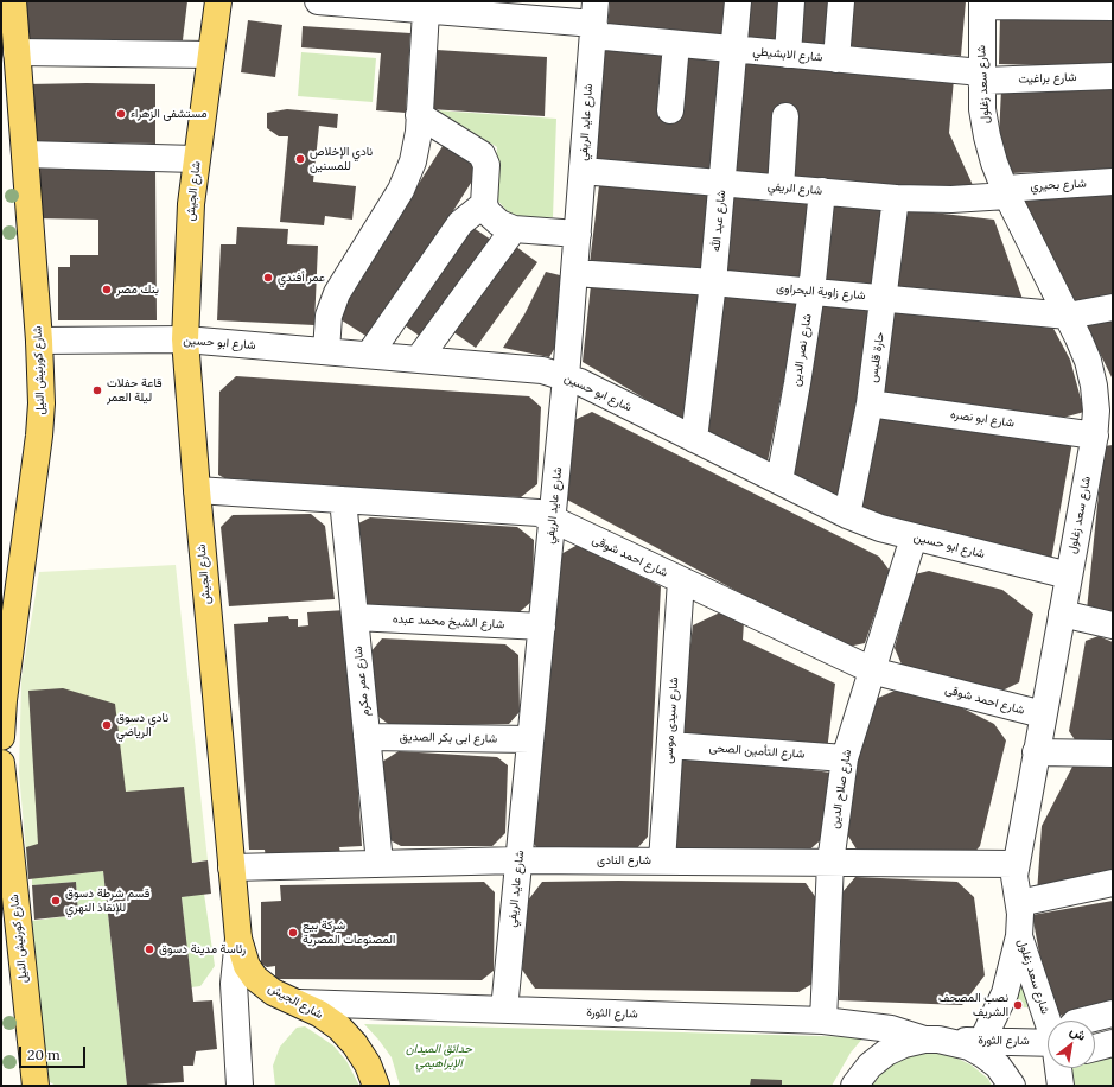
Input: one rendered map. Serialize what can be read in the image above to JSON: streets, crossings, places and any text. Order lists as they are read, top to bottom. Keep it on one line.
{"streets":{"main road":["شارع الجيش","شارع كورنيش النيل"],"street":["شارع الابشيطي","شارع براغيت","شارع سعد زغلول","شارع عايد الريفي","شارع بحيري","شارع الريفي","شارع عبد الله","شارع زاوية البحراوى","شارع ابو حسين","شارع نصر الدين","حارة قليس","شارع ابو نصره","شارع احمد شوقى","شارع الشيخ محمد عبده","شارع عمر مكرم","شارع سيدى موسى","شارع ابى بكر الصديق","شارع التأمين الصحى","شارع صلاح الدين","شارع النادى","شارع الثورة"]},"crossings":[["شارع الابشيطي","شارع براغيت"],["شارع الابشيطي","شارع سعد زغلول"],["شارع الابشيطي","شارع عايد الريفي"],["شارع الابشيطي","شارع عبد الله"],["شارع براغيت","شارع سعد زغلول"],["شارع سعد زغلول","شارع بحيري"],["شارع سعد زغلول","شارع الريفي"],["شارع سعد زغلول","شارع زاوية البحراوى"],["شارع سعد زغلول","شارع ابو حسين"],["شارع سعد زغلول","شارع ابو نصره"],["شارع سعد زغلول","شارع احمد شوقى"],["شارع سعد زغلول","شارع النادى"],["شارع عايد الريفي","شارع الريفي"],["شارع عايد الريفي","شارع زاوية البحراوى"],["شارع عايد الريفي","شارع ابو حسين"],["شارع عايد الريفي","شارع احمد شوقى"],["شارع عايد الريفي","شارع الشيخ محمد عبده"],["شارع عايد الريفي","شارع ابى بكر الصديق"],["شارع عايد الريفي","شارع النادى"],["شارع عايد الريفي","شارع الثورة"],["شارع بحيري","شارع الريفي"],["شارع الريفي","شارع عبد الله"],["شارع الريفي","شارع نصر الدين"],["شارع الريفي","حارة قليس"],["شارع الجيش","شارع ابو حسين"],["شارع الجيش","شارع احمد شوقى"],["شارع الجيش","شارع النادى"],["شارع الجيش","شارع الثورة"],["شارع عبد الله","شارع زاوية البحراوى"],["شارع عبد الله","شارع ابو حسين"],["شارع زاوية البحراوى","شارع نصر الدين"],["شارع زاوية البحراوى","حارة قليس"],["شارع ابو حسين","شارع نصر الدين"],["شارع ابو حسين","حارة قليس"],["شارع ابو حسين","شارع كورنيش النيل"],["شارع ابو حسين","شارع صلاح الدين"],["حارة قليس","شارع ابو نصره"],["شارع احمد شوقى","شارع عمر مكرم"],["شارع احمد شوقى","شارع سيدى موسى"],["شارع احمد شوقى","شارع صلاح الدين"],["شارع الشيخ محمد عبده","شارع عمر مكرم"],["شارع عمر مكرم","شارع ابى بكر الصديق"],["شارع عمر مكرم","شارع النادى"],["شارع سيدى موسى","شارع التأمين الصحى"],["شارع سيدى موسى","شارع النادى"],["شارع التأمين الصحى","شارع صلاح الدين"],["شارع صلاح الدين","شارع النادى"],["شارع صلاح الدين","شارع الثورة"]],"parks":["حدائق الميدان الإبراهيمي"],"places":["مستشفى الزهراء","نادي الإخلاص للمسنين","عمر أفندي","بنك مصر","قاعة حفلات ليلة العمر","نادي دسوق الرياضي","قسم شرطة دسوق للإنقاذ النهري","شركة بيع المصنوعات المصرية","رئاسة مدينة دسوق","نصب المصحف الشريف"],"scale_bar":"20 m","north":"top right"}
